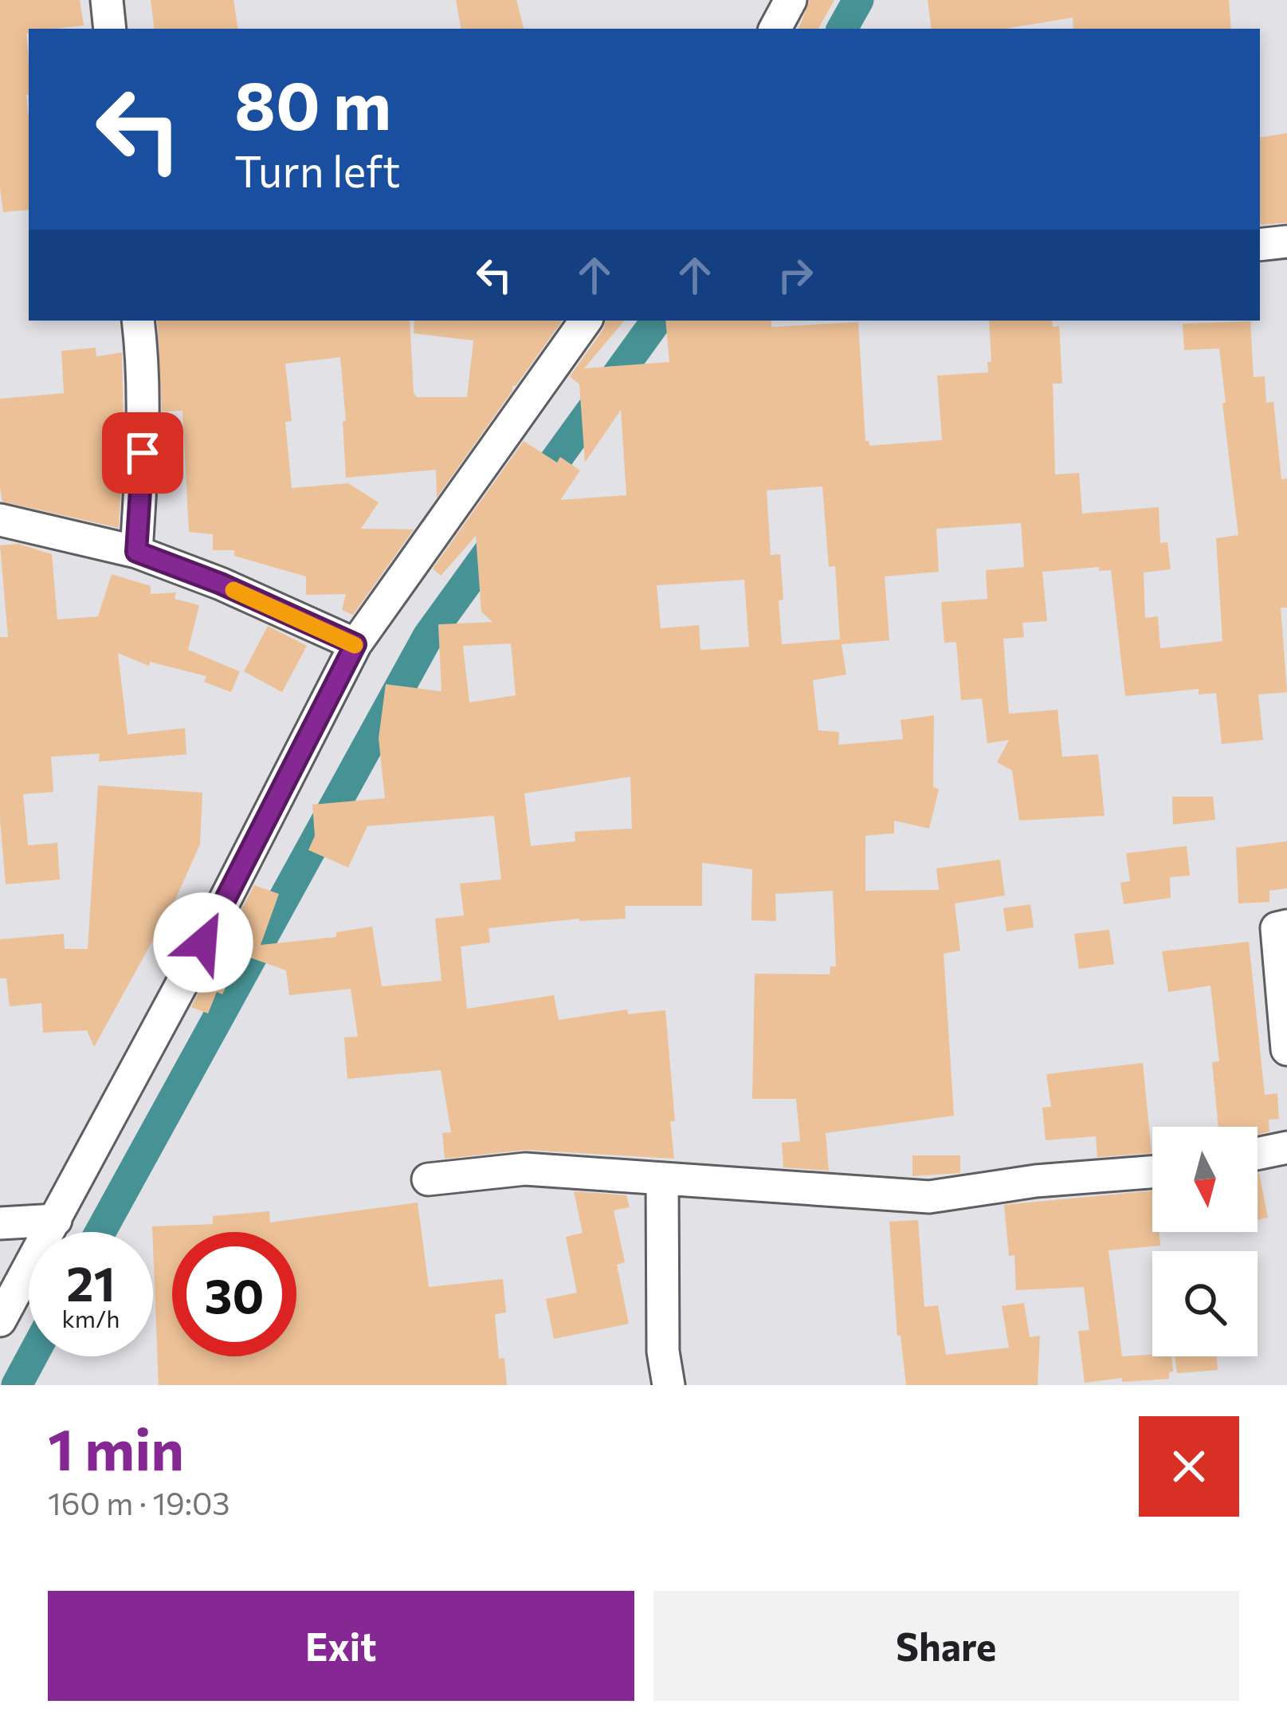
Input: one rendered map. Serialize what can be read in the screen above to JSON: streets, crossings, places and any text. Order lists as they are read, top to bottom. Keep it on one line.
{"north":"bottom","page":{"turn":["80 m","Turn left"],"speed":"21 km/h","limit":"30","heading":["1 min","160 m · 19:03"],"buttons":["Exit","Share"]}}
